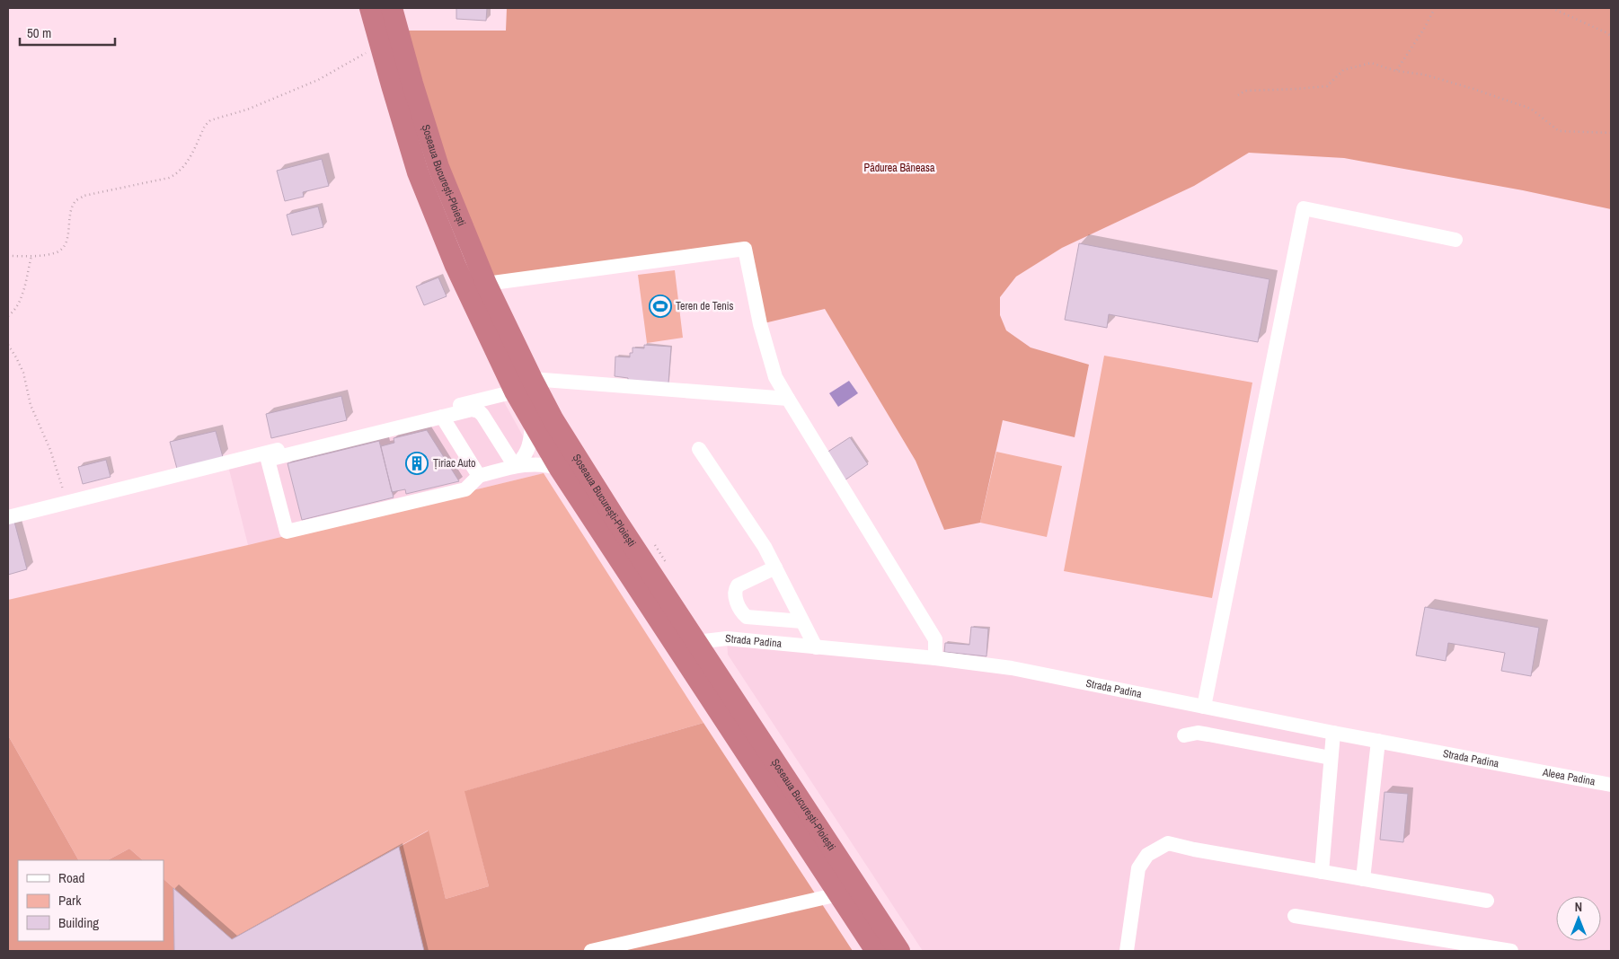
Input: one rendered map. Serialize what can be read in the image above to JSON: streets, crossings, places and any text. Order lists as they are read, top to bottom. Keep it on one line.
{"streets":{"highway":["Șoseaua București-Ploiești"],"street":["Strada Padina","Aleea Padina"]},"crossings":[["Șoseaua București-Ploiești","Strada Padina"],["Strada Padina","Aleea Padina"]],"parks":["Pădurea Băneasa"],"places":{"sports":["Teren de Tenis"],"building":["Țiriac Auto"]},"legend":["Road","Park","Building"],"scale_bar":"50 m","north":"top"}
